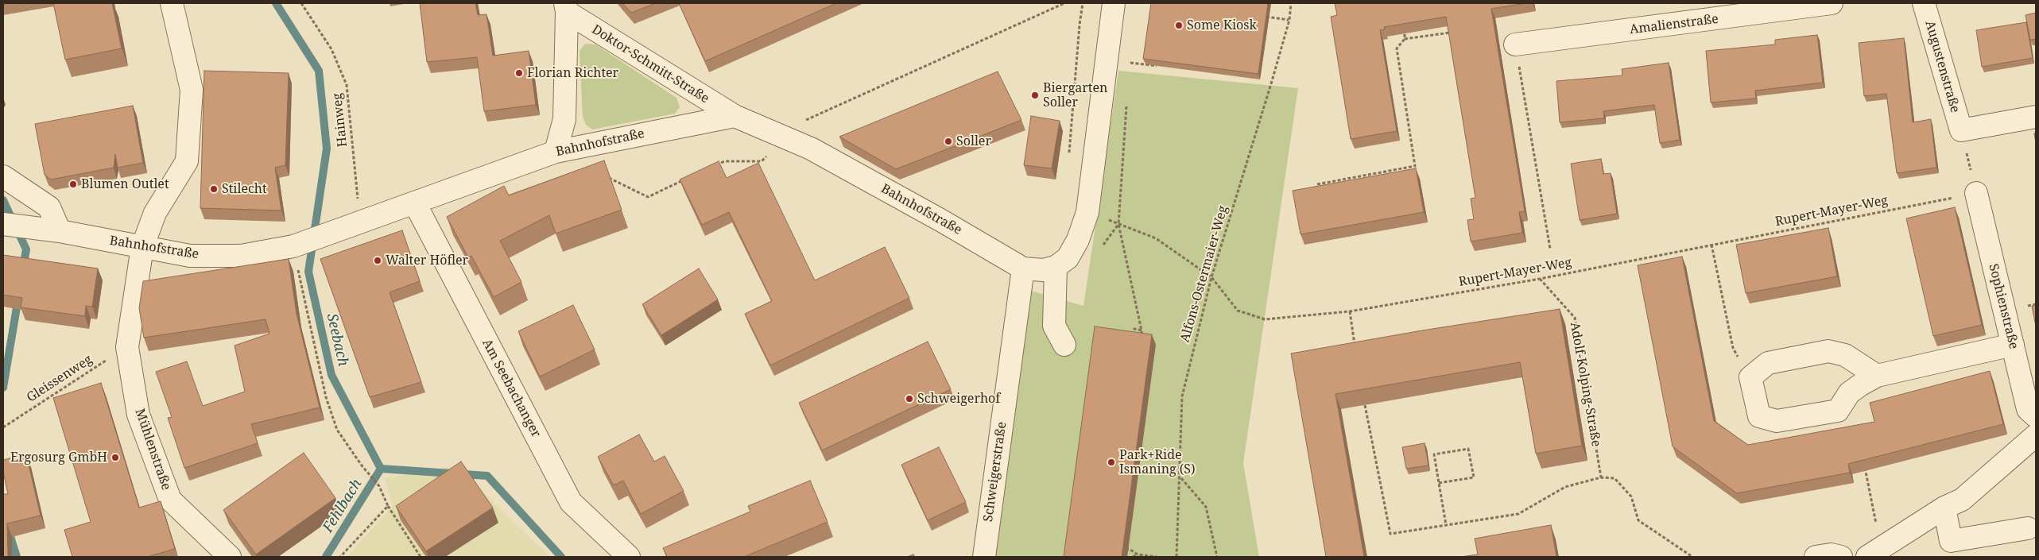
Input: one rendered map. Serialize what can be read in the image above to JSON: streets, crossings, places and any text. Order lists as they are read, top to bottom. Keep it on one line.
{"streets":{"street":["Amalienstraße","Doktor-Schmitt-Straße","Augustenstraße","Bahnhofstraße","Sophienstraße","Am Seebachanger","Mühlenstraße","Schweigerstraße"],"path":["Hainweg","Rupert-Mayer-Weg","Alfons-Ostermaier-Weg","Gleissenweg","Adolf-Kolping-Straße"]},"crossings":[["Doktor-Schmitt-Straße","Bahnhofstraße"],["Hainweg","Bahnhofstraße"],["Bahnhofstraße","Am Seebachanger"],["Bahnhofstraße","Mühlenstraße"],["Bahnhofstraße","Schweigerstraße"],["Rupert-Mayer-Weg","Alfons-Ostermaier-Weg"],["Rupert-Mayer-Weg","Sophienstraße"],["Rupert-Mayer-Weg","Adolf-Kolping-Straße"],["Gleissenweg","Mühlenstraße"]],"water":["Seebach","Fehlbach"],"places":["Some Kiosk","Florian Richter","Biergarten Soller","Soller","Blumen Outlet","Stilecht","Walter Höfler","Schweigerhof","Ergosurg GmbH","Park+Ride Ismaning (S)"]}
